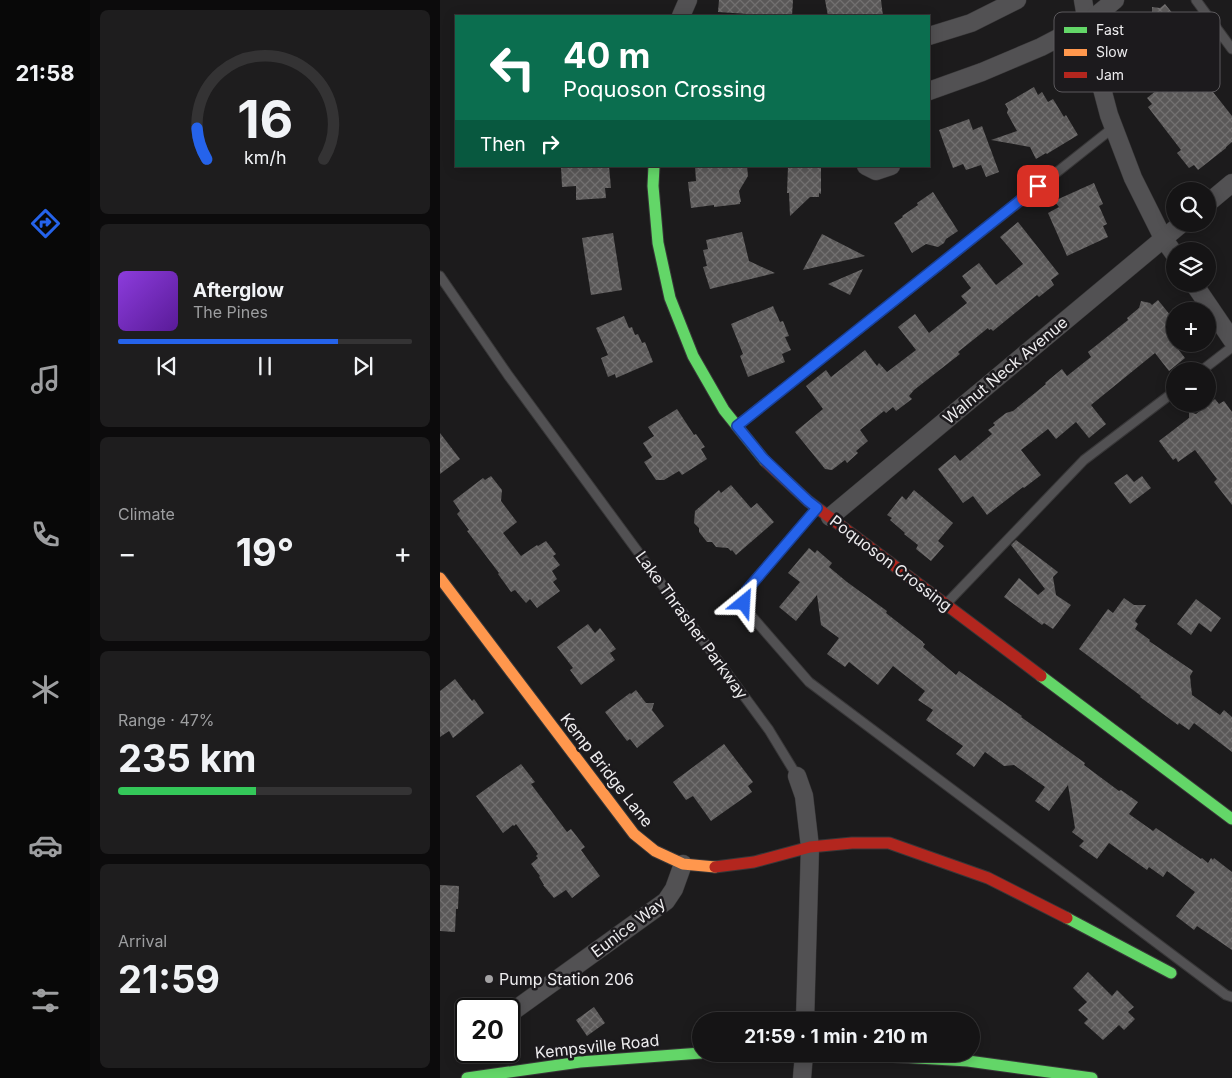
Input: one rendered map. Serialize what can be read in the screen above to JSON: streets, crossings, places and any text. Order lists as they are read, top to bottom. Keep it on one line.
{"streets":{"street":["Walnut Neck Avenue","Poquoson Crossing","Lake Thrasher Parkway","Kemp Bridge Lane","Eunice Way","Kempsville Road"]},"crossings":[["Walnut Neck Avenue","Poquoson Crossing"],["Lake Thrasher Parkway","Kemp Bridge Lane"],["Kemp Bridge Lane","Eunice Way"]],"places":["Pump Station 206"],"legend":["Fast","Slow","Jam"],"page":{"tabs":"21:58","turn":["40 m","Poquoson Crossing"],"then":"Then","map_buttons":["+","−"],"song":["Afterglow","The Pines"],"tile":["Climate",["Range · 47%","235 km"],["Arrival","21:59"]],"heat":["−","19°","+"],"limit":"20","trip":"21:59 · 1 min · 210 m","gauge":["16","km/h"]}}
